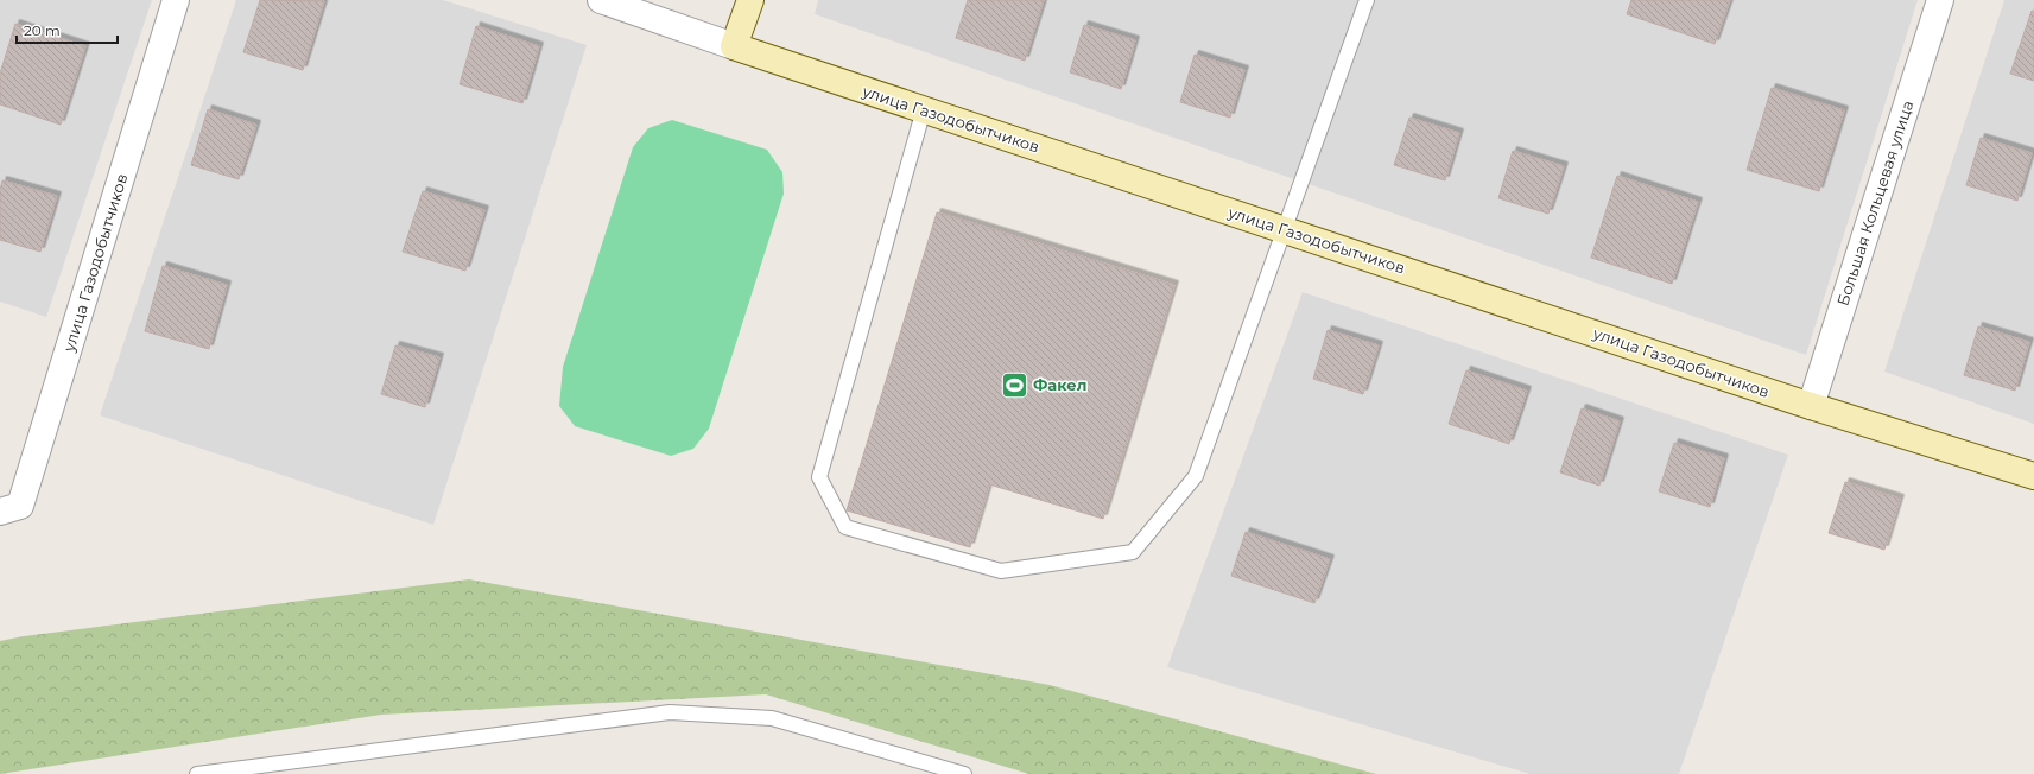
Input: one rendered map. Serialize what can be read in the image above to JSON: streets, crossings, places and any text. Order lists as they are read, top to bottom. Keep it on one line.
{"streets":{"street":["улица Газодобытчиков","Большая Кольцевая улица"]},"crossings":[["улица Газодобытчиков","Большая Кольцевая улица"]],"places":{"sports":["Факел"]},"scale_bar":"20 m"}
